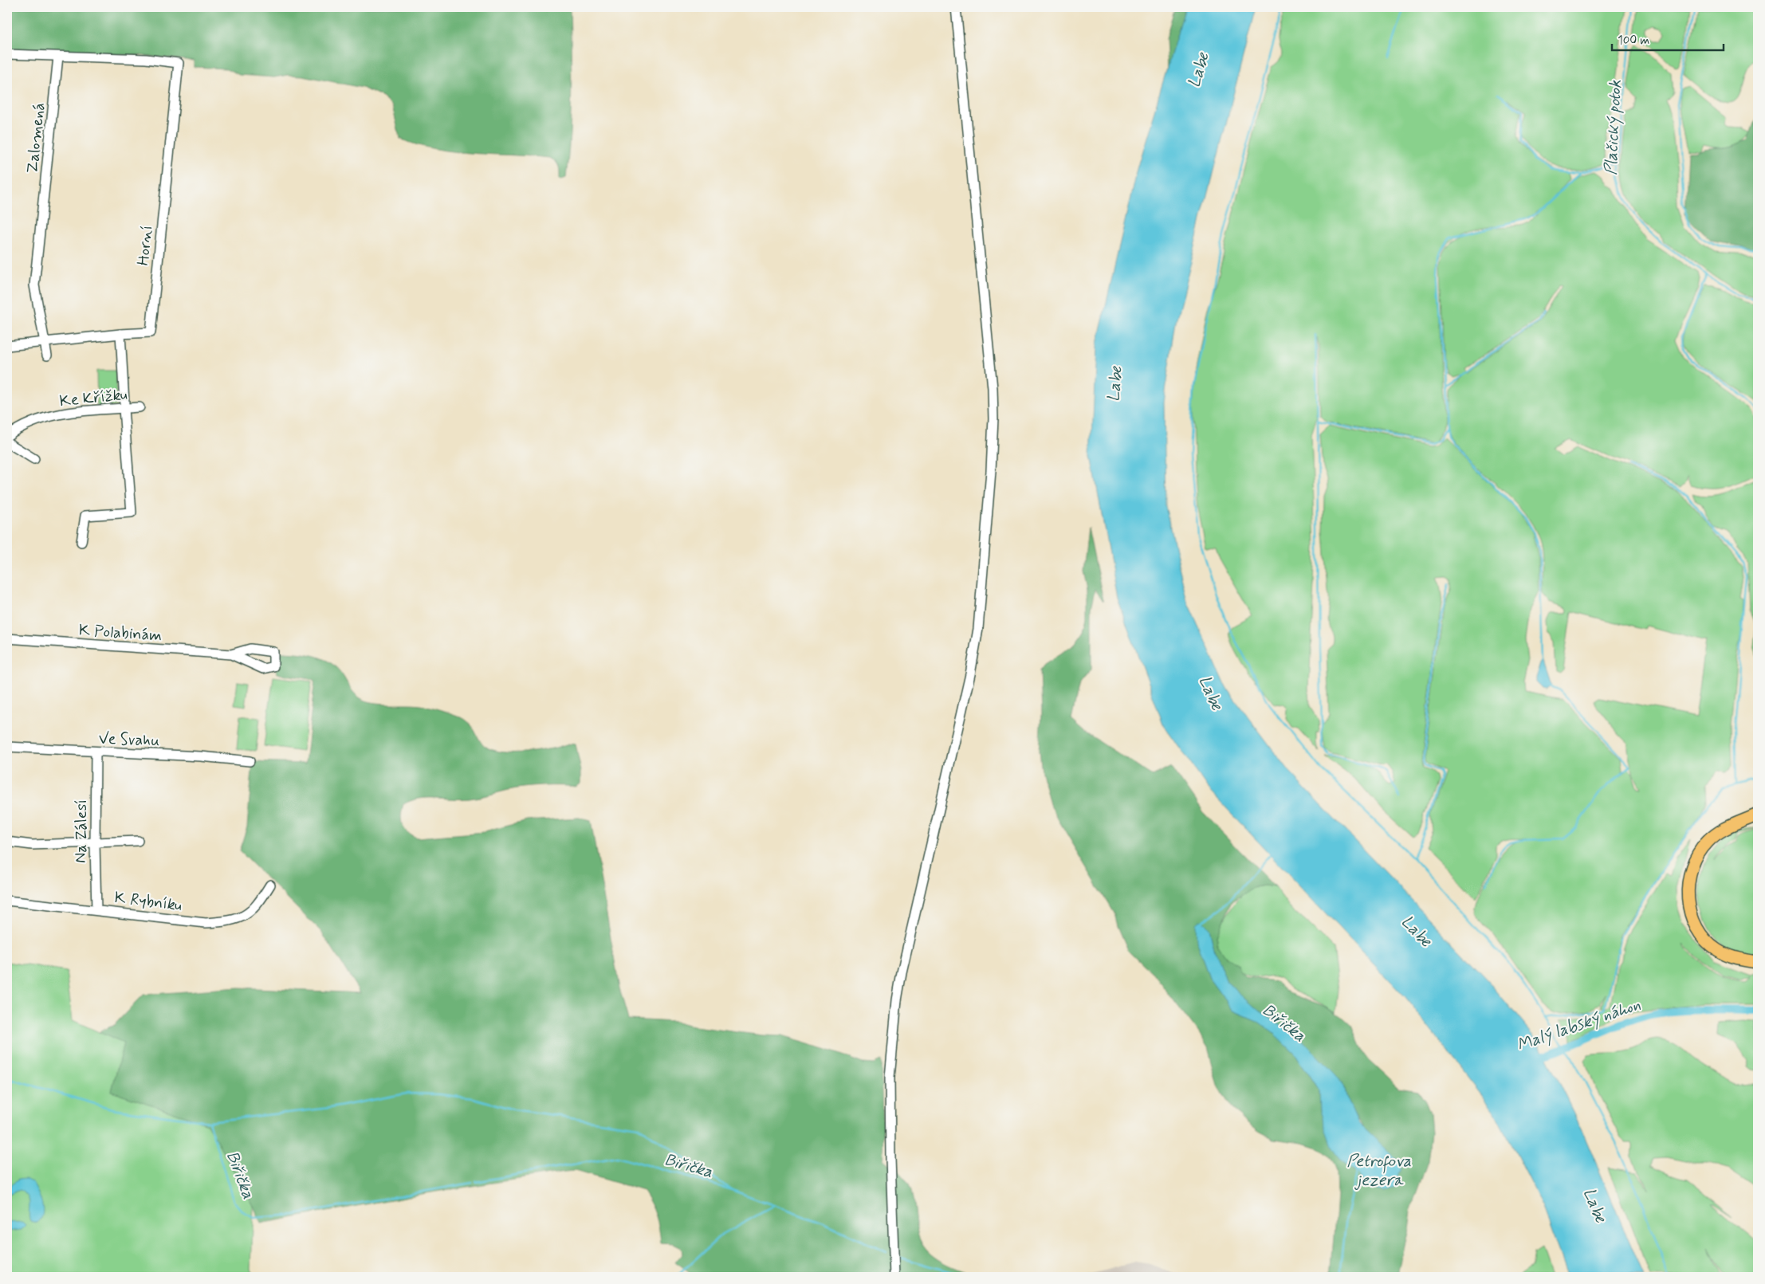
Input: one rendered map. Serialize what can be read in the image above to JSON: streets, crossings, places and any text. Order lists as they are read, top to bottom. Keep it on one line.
{"streets":{"street":["Zalomená","Horní","Ke Křížku","K Polabinám","Ve Svahu","Na Zálesí","K Rybníku"]},"crossings":[["Zalomená","Horní"],["Ve Svahu","Na Zálesí"],["Na Zálesí","K Rybníku"]],"water":["Labe","Plačický potok","Biřička","Malý labský náhon","Petrofova jezera"],"scale_bar":"100 m"}
